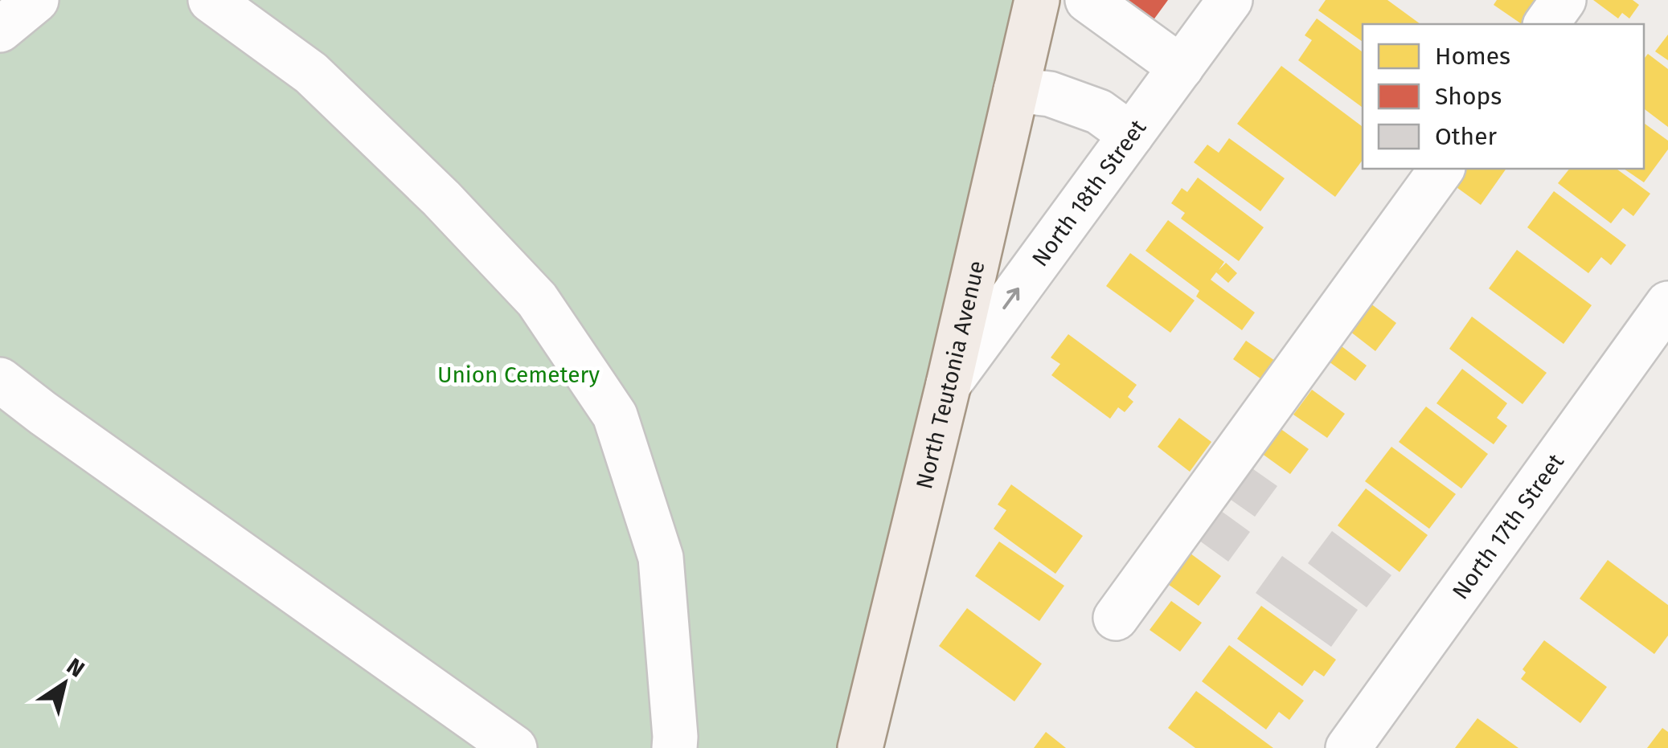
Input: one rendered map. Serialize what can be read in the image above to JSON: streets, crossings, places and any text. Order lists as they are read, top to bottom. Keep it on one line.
{"streets":{"main road":["North Teutonia Avenue"],"street":["North 18th Street","North 17th Street"]},"crossings":[["North 18th Street","North Teutonia Avenue"]],"parks":["Union Cemetery"],"legend":["Homes","Shops","Other"],"north":"top right"}
